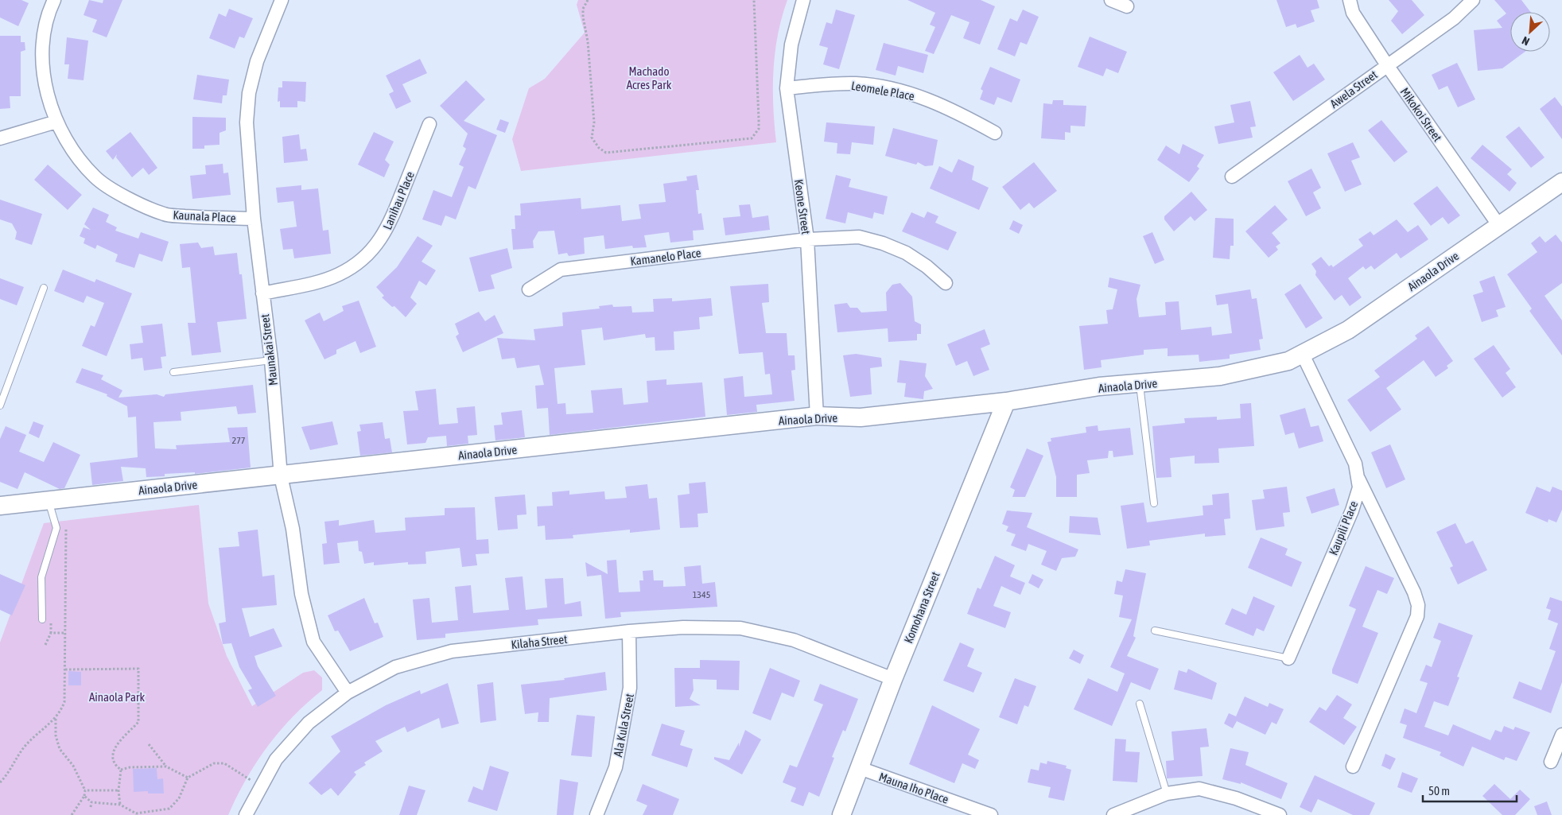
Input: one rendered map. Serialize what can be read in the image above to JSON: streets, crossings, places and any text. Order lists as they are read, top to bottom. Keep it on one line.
{"streets":{"street":["Awela Street","Leomele Place","Mikokoi Street","Lanihau Place","Keone Street","Kaunala Place","Kamanelo Place","Ainaola Drive","Maunakai Street","Kaupili Place","Komohana Street","Kilaha Street","Ala Kula Street","Mauna Iho Place"]},"crossings":[["Awela Street","Mikokoi Street"],["Leomele Place","Keone Street"],["Mikokoi Street","Ainaola Drive"],["Lanihau Place","Maunakai Street"],["Keone Street","Kamanelo Place"],["Keone Street","Ainaola Drive"],["Kaunala Place","Maunakai Street"],["Ainaola Drive","Maunakai Street"],["Ainaola Drive","Kaupili Place"],["Ainaola Drive","Komohana Street"],["Maunakai Street","Kilaha Street"],["Komohana Street","Kilaha Street"],["Komohana Street","Mauna Iho Place"],["Kilaha Street","Ala Kula Street"]],"parks":["Machado Acres Park","Ainaola Park"],"house_numbers":["277","1345"],"scale_bar":"50 m","north":"bottom left"}
